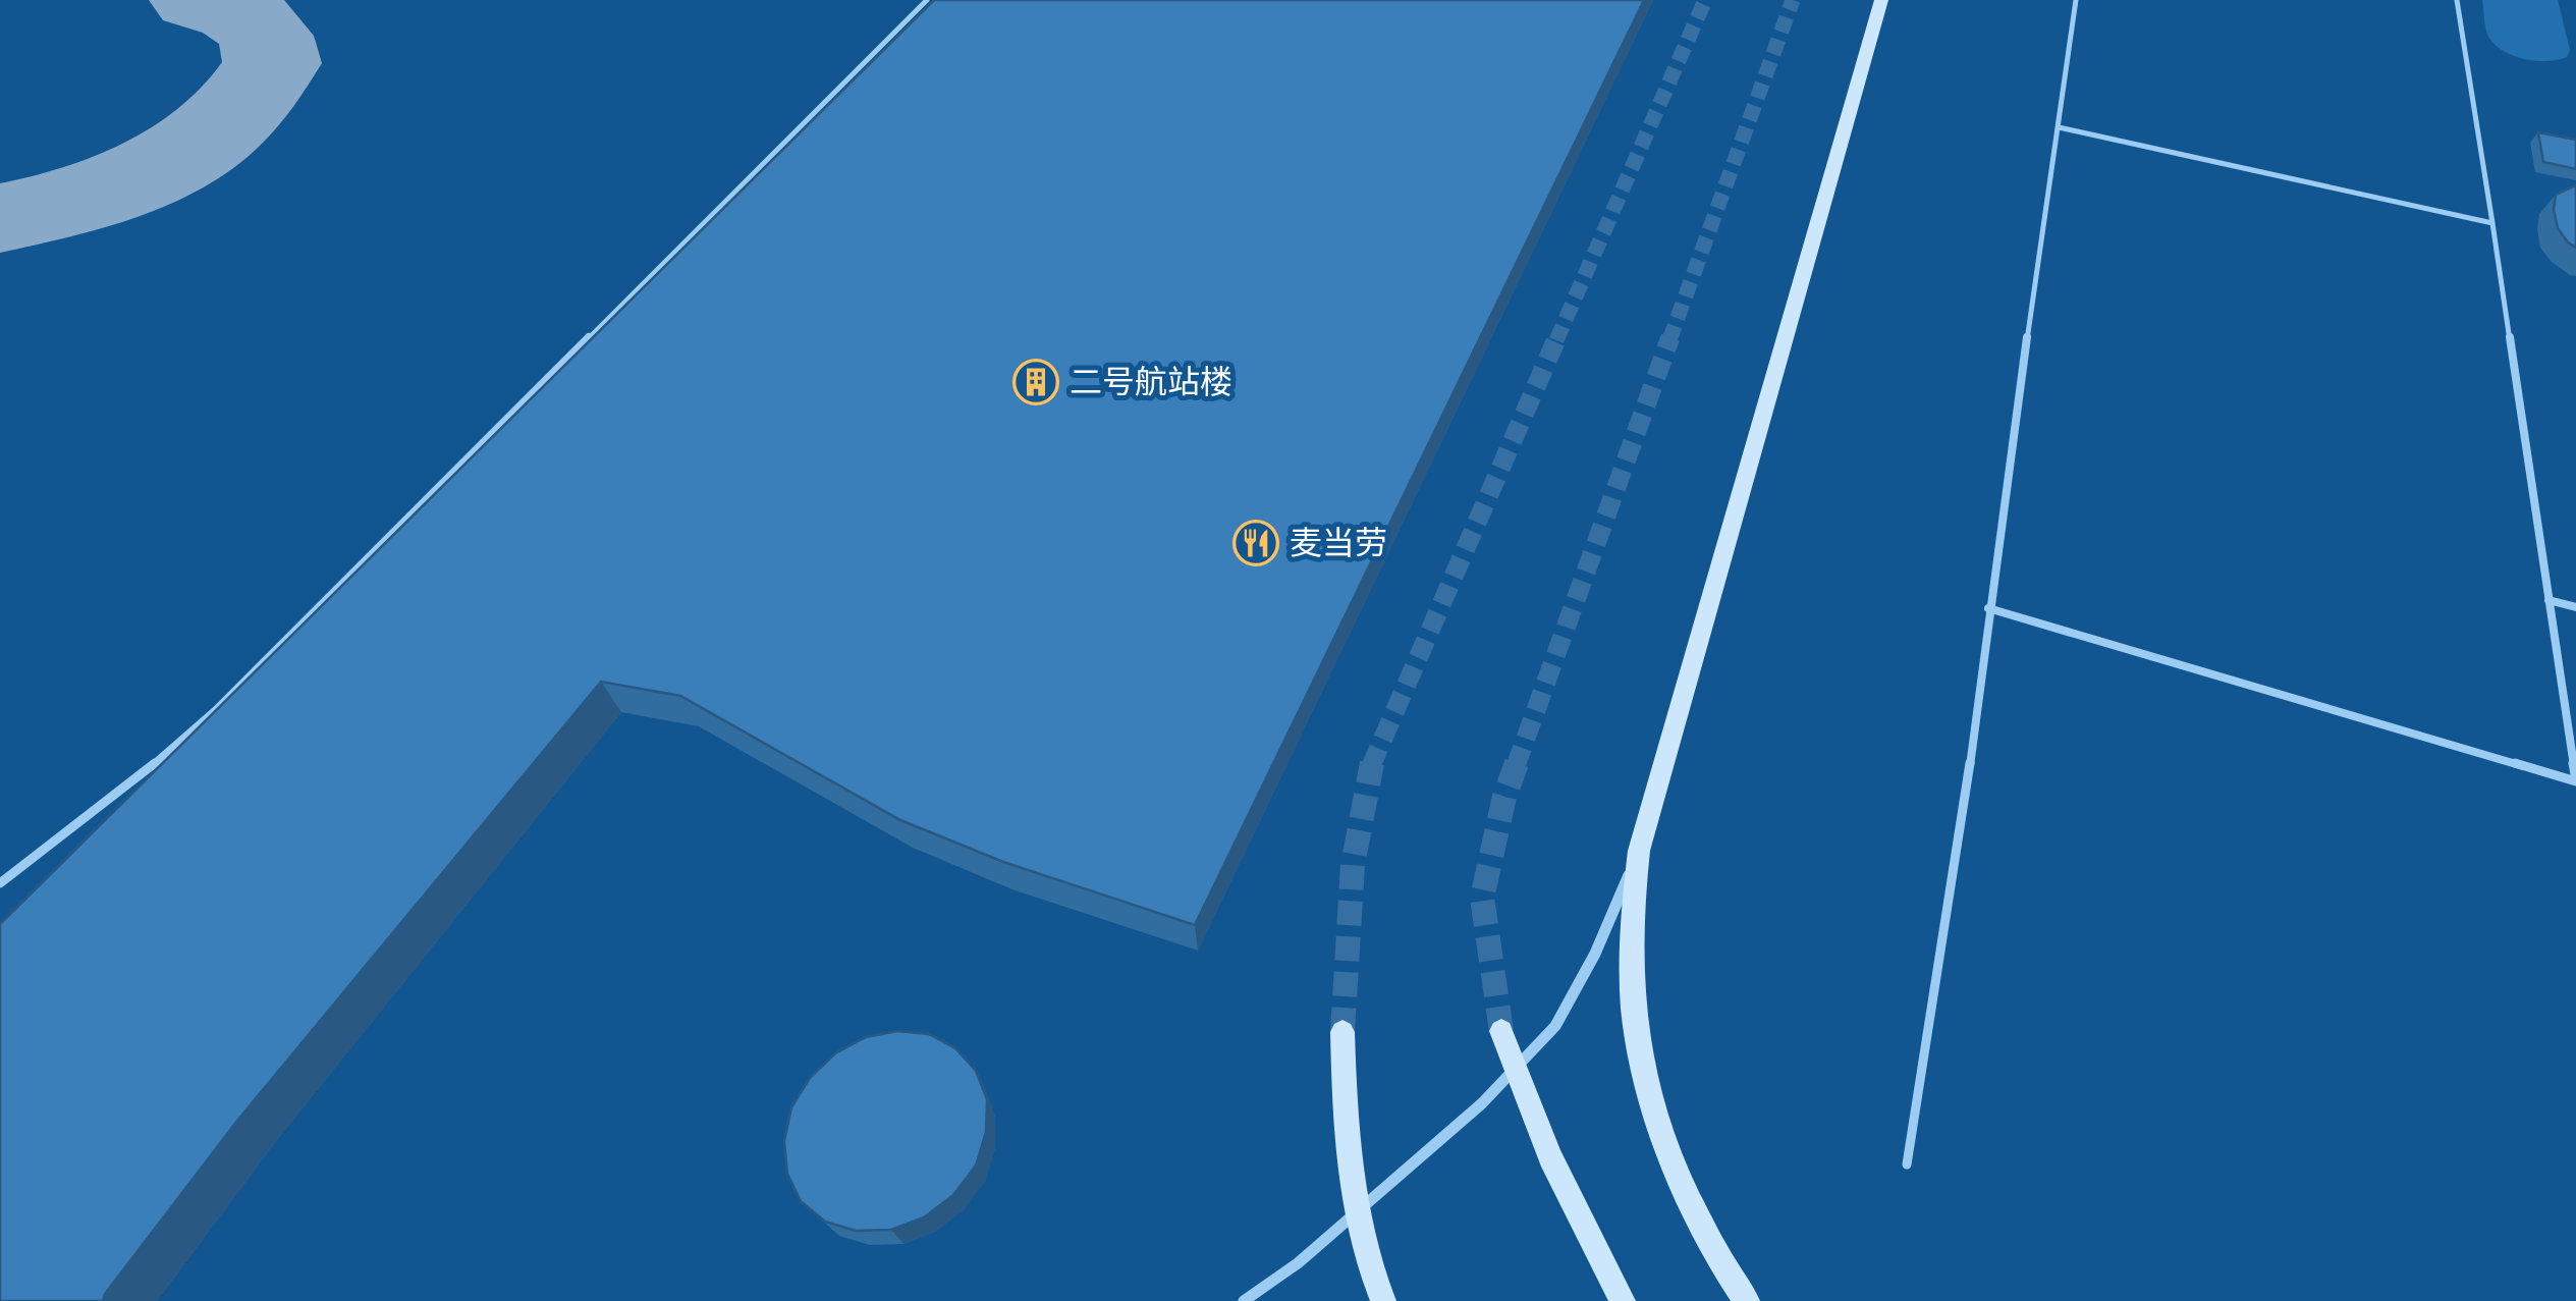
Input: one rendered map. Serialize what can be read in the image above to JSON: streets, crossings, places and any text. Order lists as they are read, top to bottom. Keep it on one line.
{"places":{"building":["二号航站楼"],"restaurant":["麦当劳"]}}
